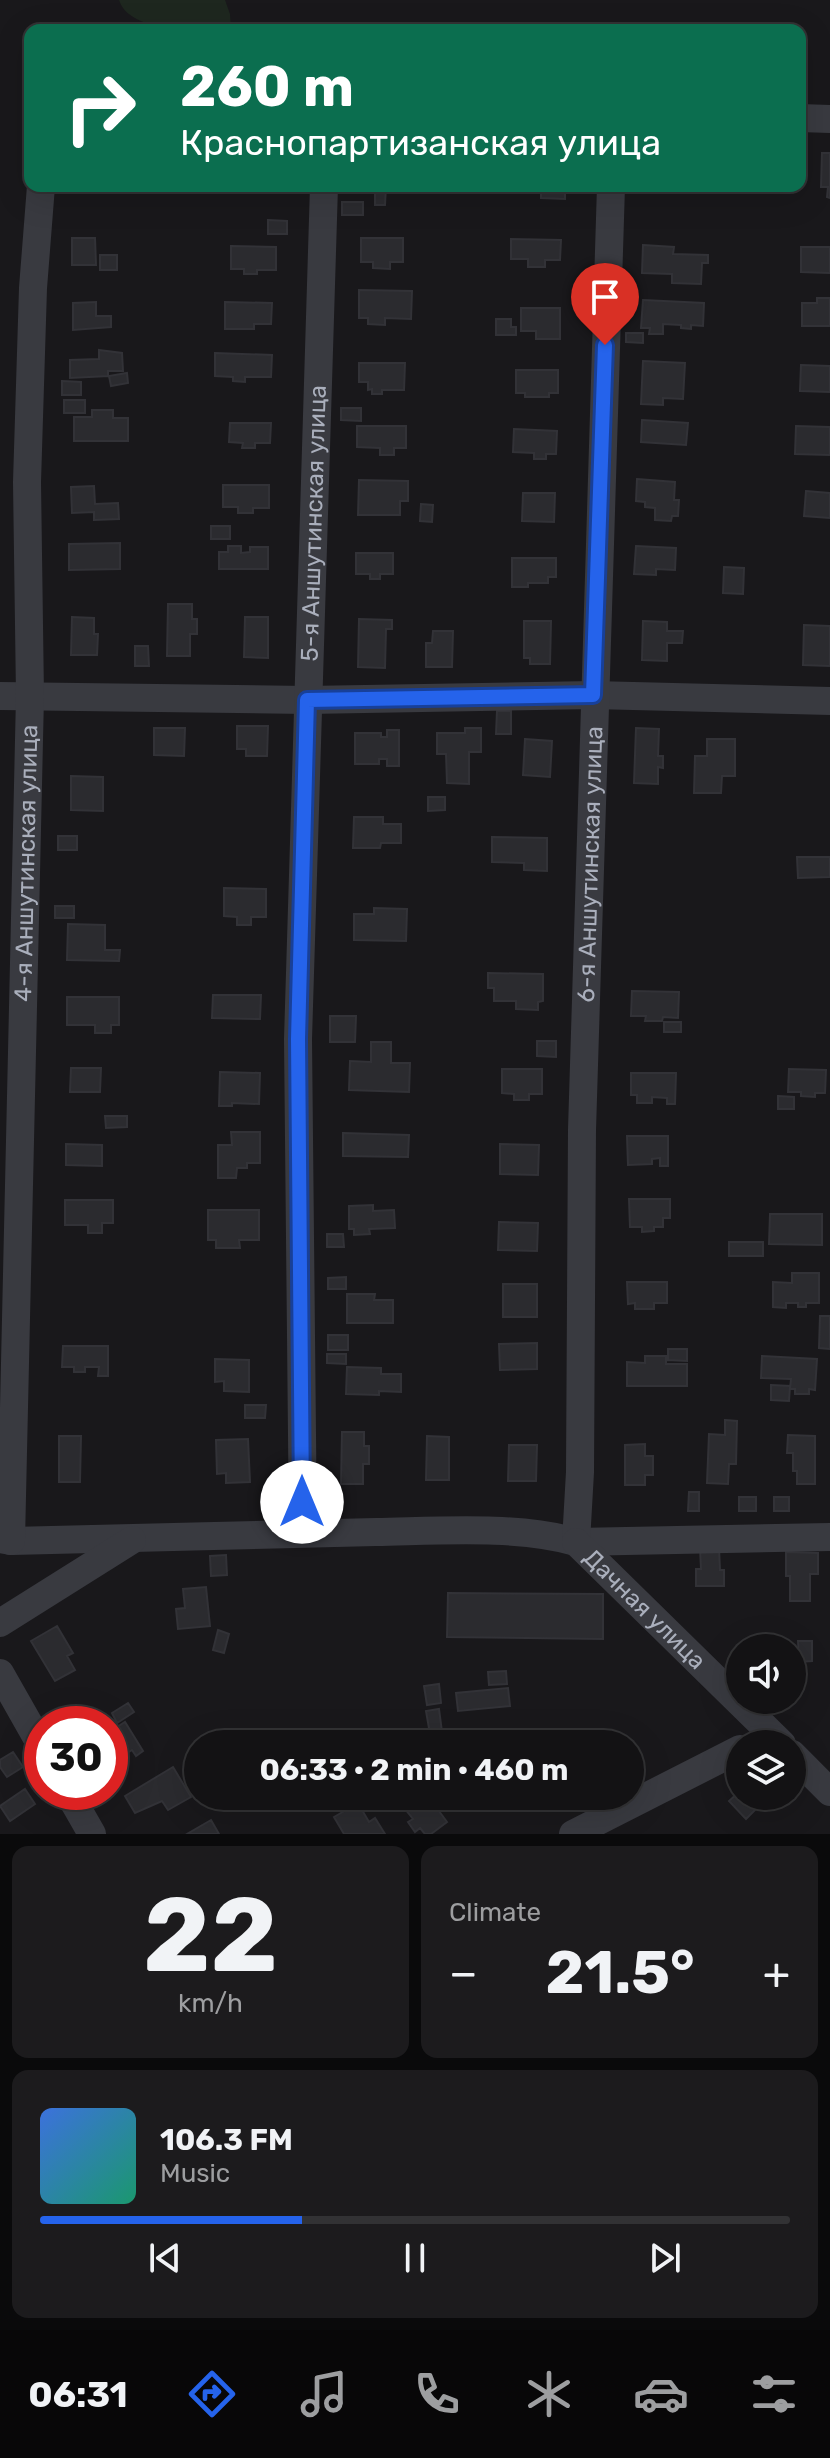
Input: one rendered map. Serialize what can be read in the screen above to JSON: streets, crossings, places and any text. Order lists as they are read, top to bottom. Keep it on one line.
{"streets":{"street":["5-я Аншутинская улица","4-я Аншутинская улица","6-я Аншутинская улица","Дачная улица"]},"crossings":[["6-я Аншутинская улица","Дачная улица"]],"page":{"turn":["260 m","Краснопартизанская улица"],"limit":"30","trip":"06:33 · 2 min · 460 m","tile":[["22","km/h"],"Climate"],"heat":["−","21.5°","+"],"song":["106.3 FM","Music"],"tabs":"06:31"}}
